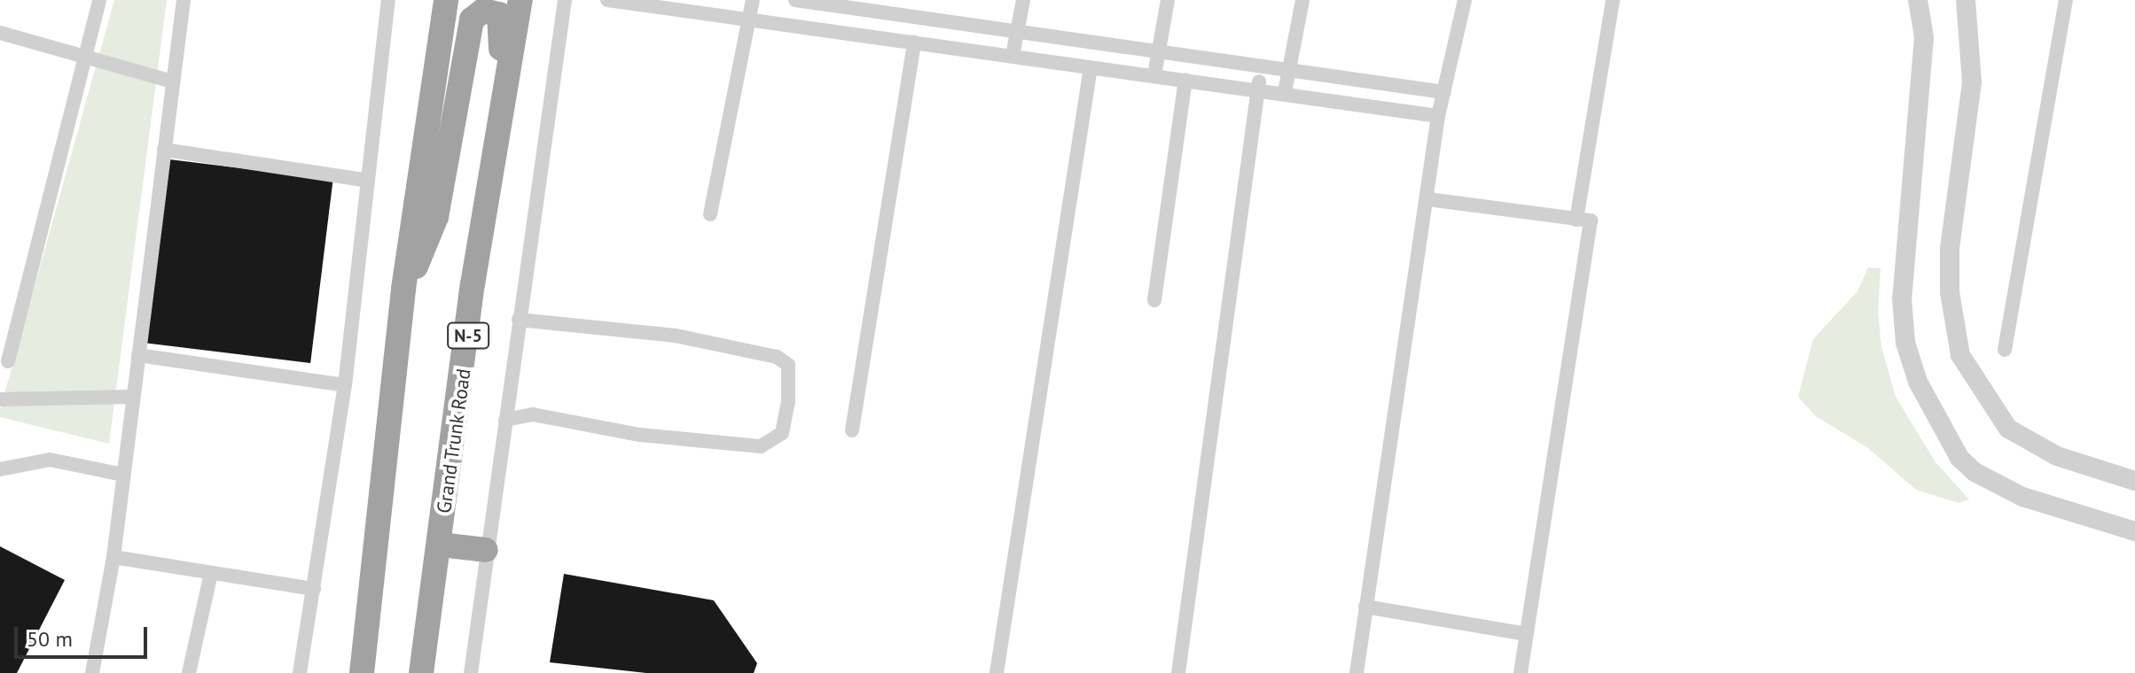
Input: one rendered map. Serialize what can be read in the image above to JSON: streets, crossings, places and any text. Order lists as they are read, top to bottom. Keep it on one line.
{"streets":{"highway":["N-5","Grand Trunk Road"]},"scale_bar":"50 m"}
